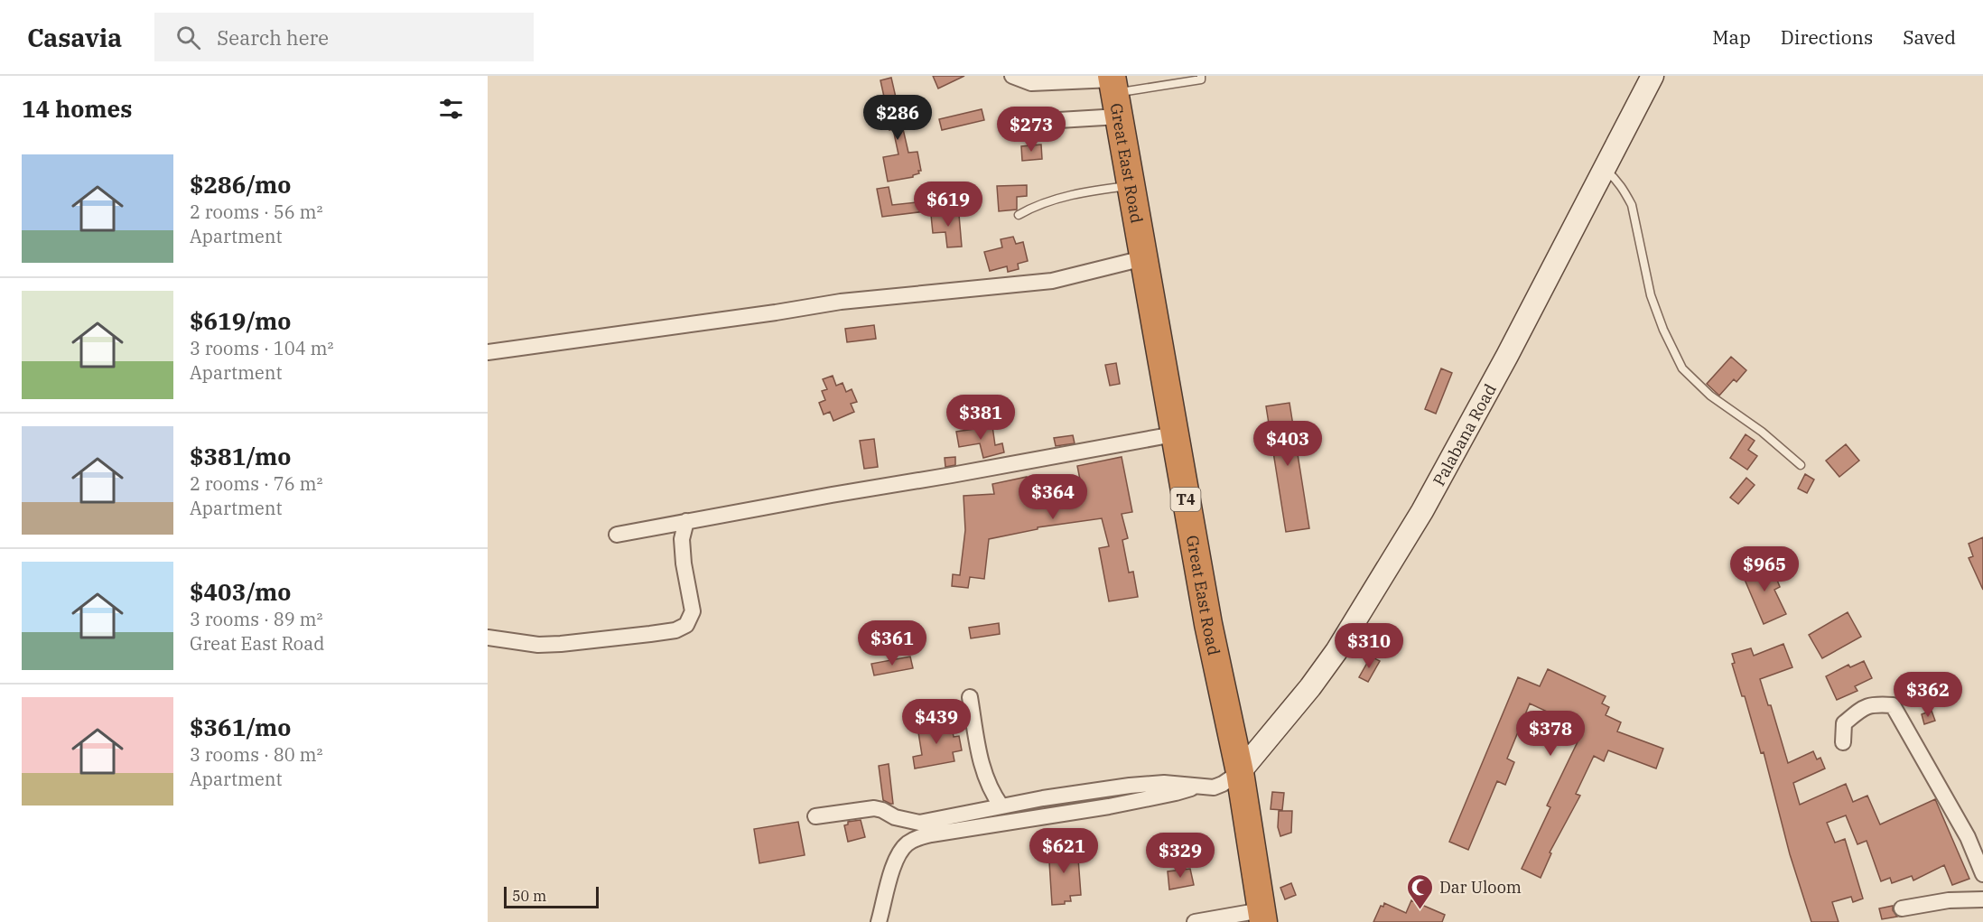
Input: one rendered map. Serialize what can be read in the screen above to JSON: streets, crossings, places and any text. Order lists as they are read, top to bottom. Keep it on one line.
{"streets":{"highway":["Great East Road","T4"],"street":["Palabana Road"]},"crossings":[["Great East Road","Palabana Road"]],"places":{"mosque":["Dar Uloom"]},"scale_bar":"50 m","page":{"header":"Casavia","search":"Search here","nav":["Map","Directions","Saved"],"heading":"14 homes","price":["$286","$273","$619","$381","$403","$364","$965","$361","$310","$362","$439","$378","$621","$329"],"list":[{"name":"$286/mo","note":"2 rooms · 56 m² · Apartment"},{"name":"$619/mo","note":"3 rooms · 104 m² · Apartment"},{"name":"$381/mo","note":"2 rooms · 76 m² · Apartment"},{"name":"$403/mo","note":"3 rooms · 89 m² · Great East Road"},{"name":"$361/mo","note":"3 rooms · 80 m² · Apartment"}],"scale":"50 m"}}
